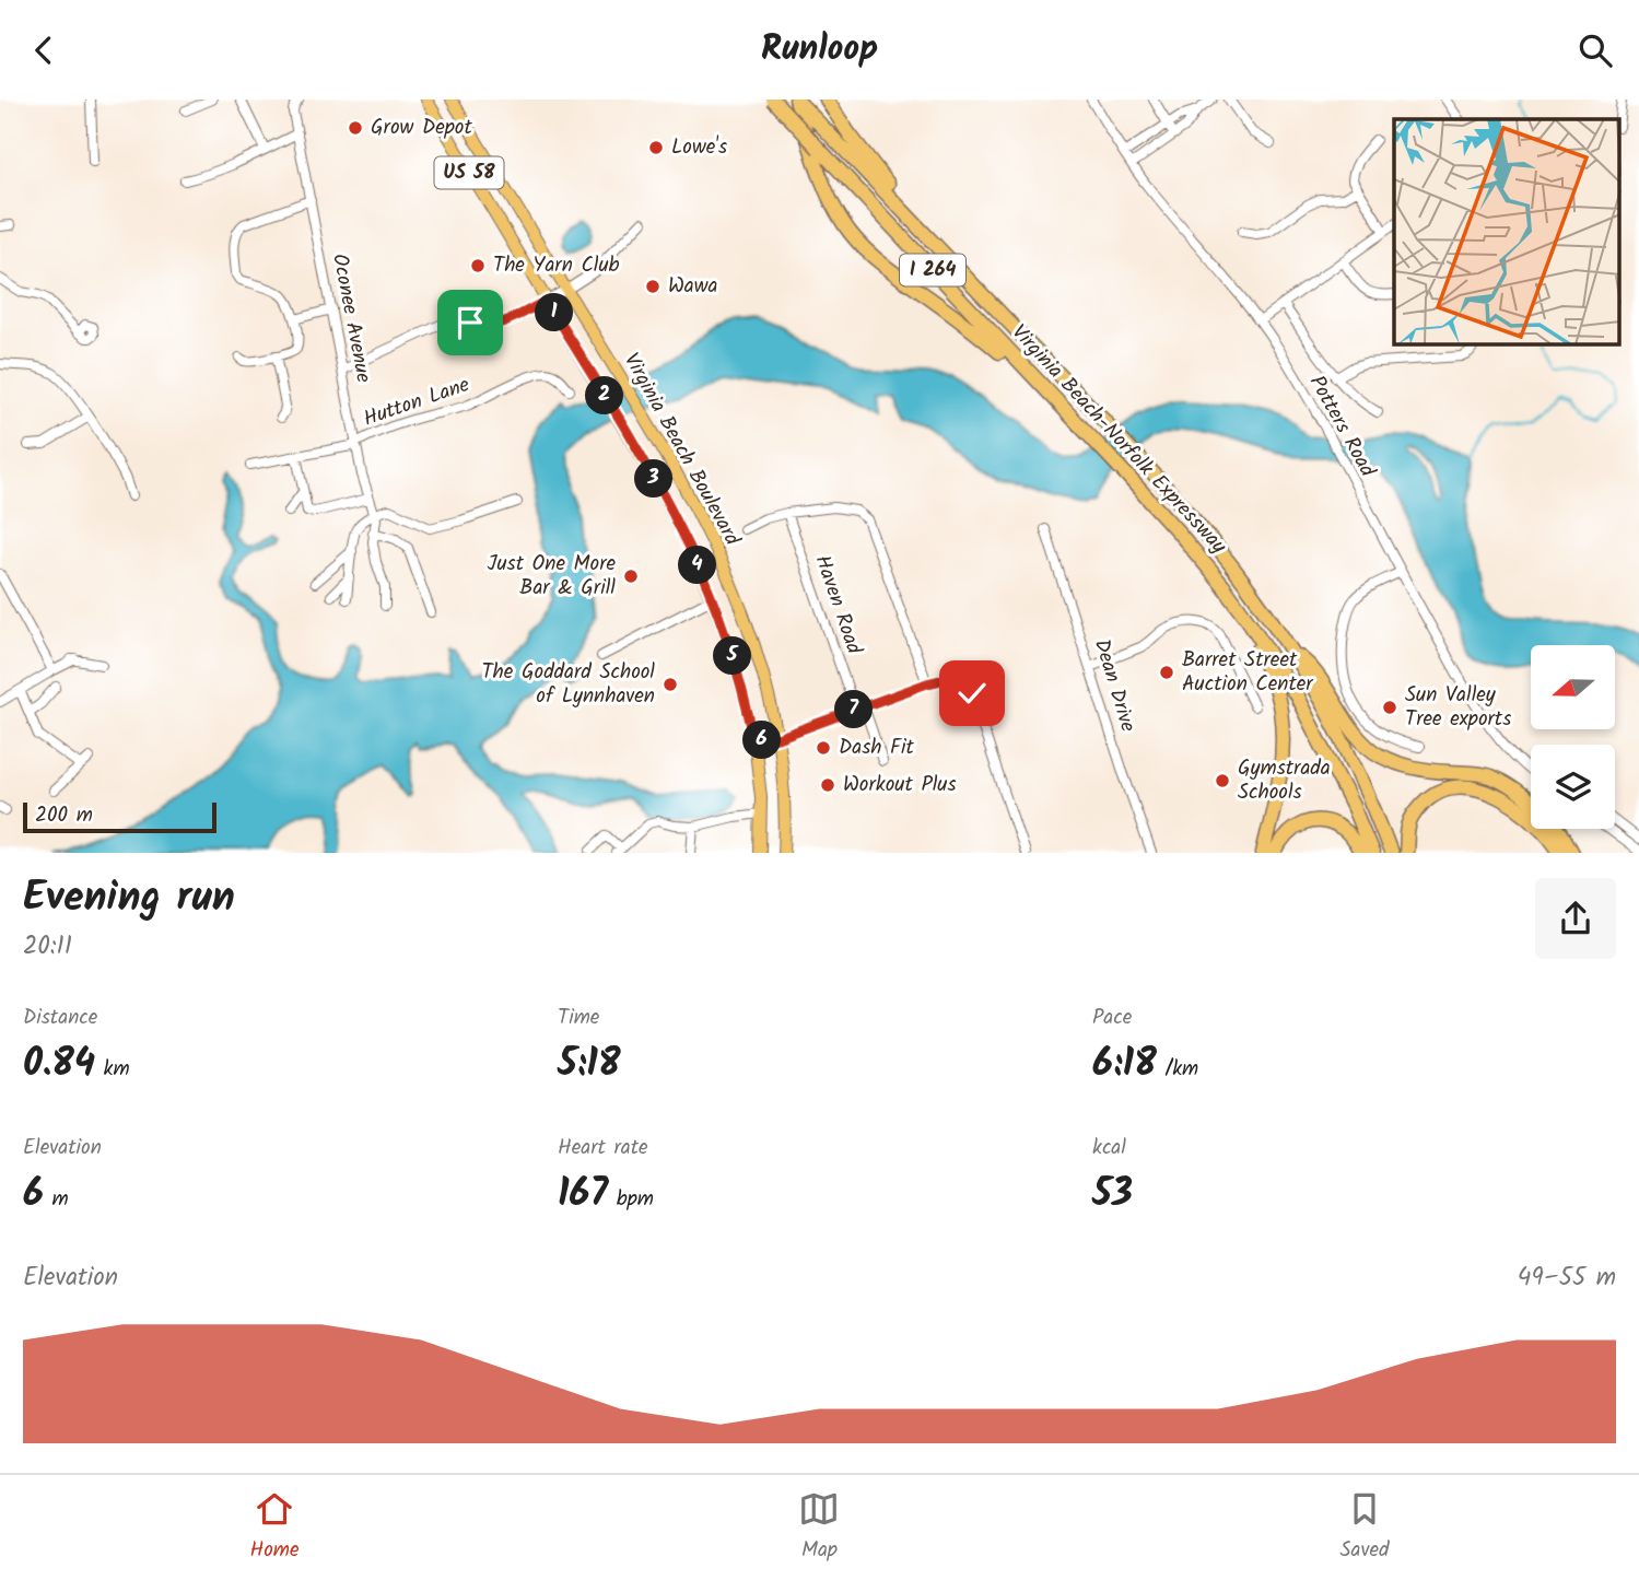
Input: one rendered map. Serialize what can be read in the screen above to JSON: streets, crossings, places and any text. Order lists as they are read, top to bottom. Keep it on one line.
{"streets":{"highway":["I 264","Virginia Beach-Norfolk Expressway"],"main road":["US 58","Virginia Beach Boulevard"],"street":["Oconee Avenue","Hutton Lane","Potters Road","Haven Road","Dean Drive"]},"crossings":[["Oconee Avenue","Hutton Lane"]],"places":["Grow Depot","Lowe's","The Yarn Club","Wawa","Just One More Bar & Grill","Barret Street Auction Center","The Goddard School of Lynnhaven","Sun Valley Tree exports","Dash Fit","Gymstrada Schools","Workout Plus"],"scale_bar":"200 m","north":"left","page":{"header":"Runloop","pins":["1","2","3","4","5","7","6"],"scale":"200 m","heading":["Evening run","20:11"],"stats":[["Distance","0.84 km"],["Time","5:18"],["Pace","6:18 /km"],["Elevation","6 m"],["Heart rate","167 bpm"],["kcal","53"]],"chart":["Elevation","49–55 m"],"tabs":["Home","Map","Saved"]}}
